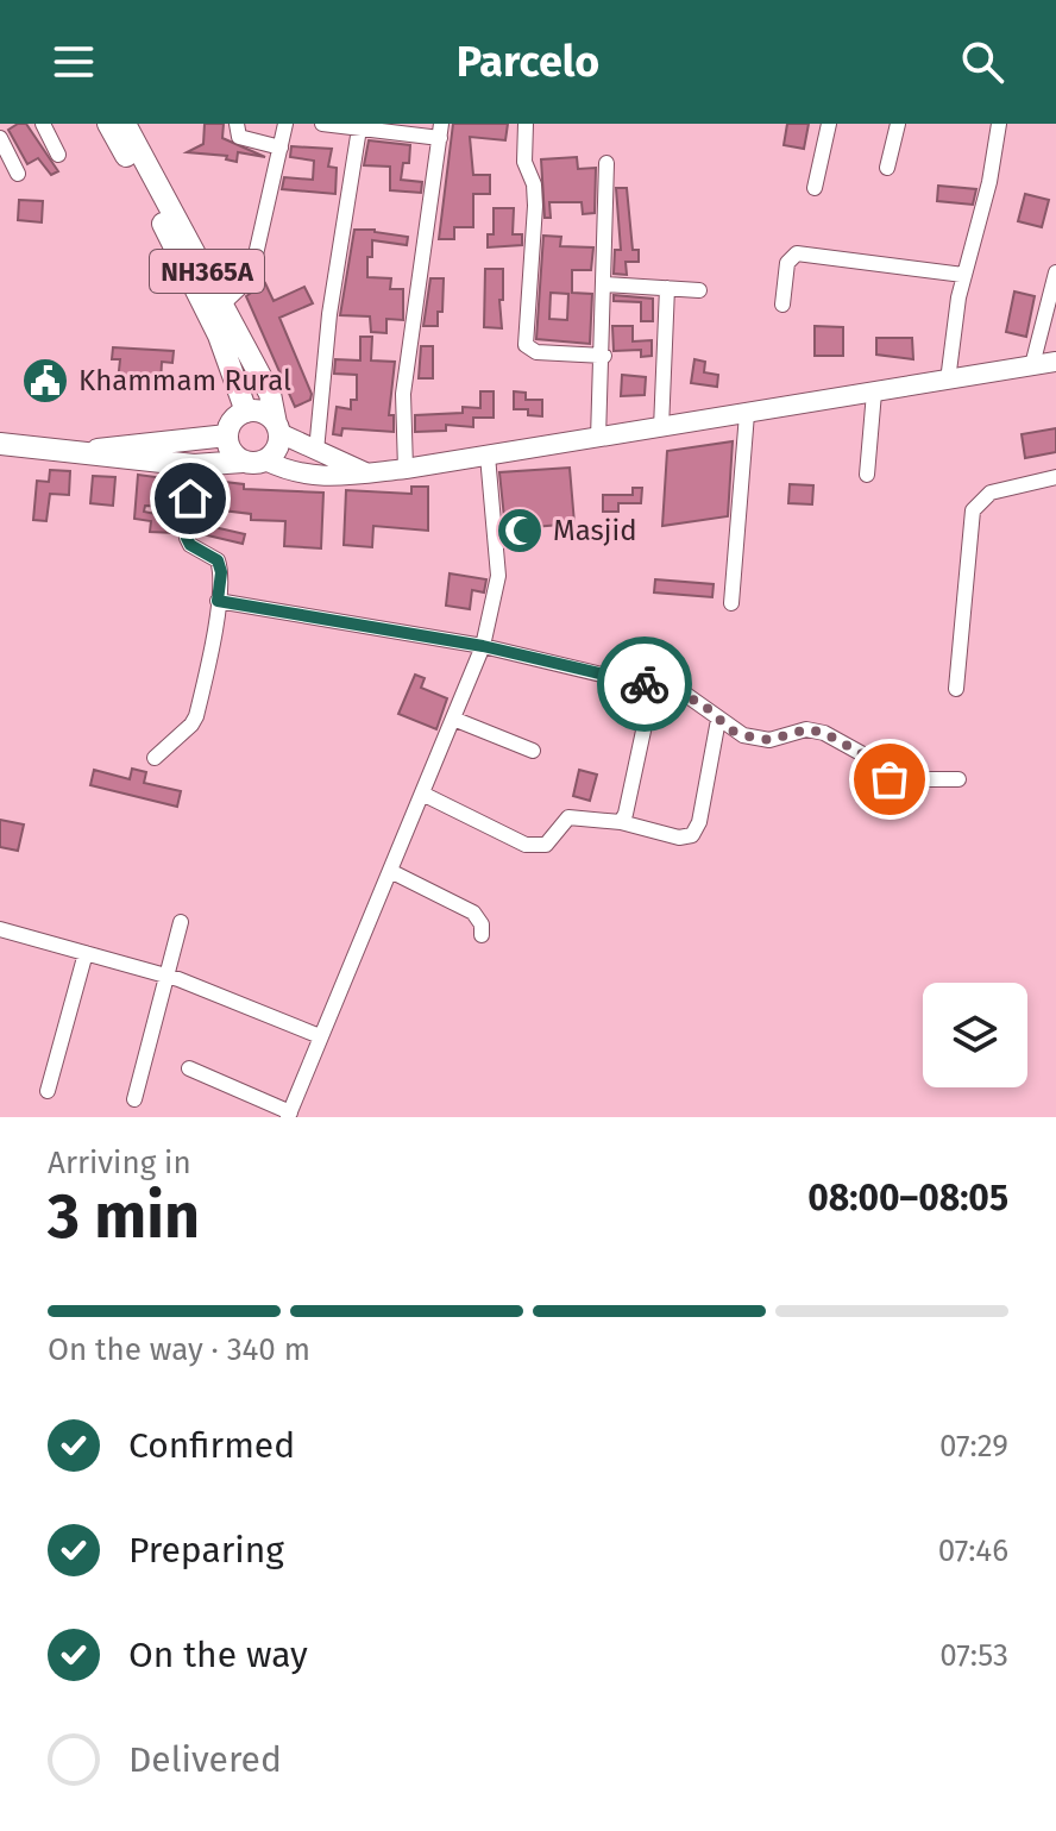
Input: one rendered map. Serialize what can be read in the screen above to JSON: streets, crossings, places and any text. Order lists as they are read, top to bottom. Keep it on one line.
{"streets":{"highway":["NH365A"]},"places":{"public building":["Khammam Rural"],"mosque":["Masjid"]},"page":{"header":"Parcelo","heading":["3 min","Arriving in","08:00–08:05"],"bar":"On the way · 340 m","list":[["Confirmed","07:29"],["Preparing","07:46"],["On the way","07:53"],"Delivered"]}}
